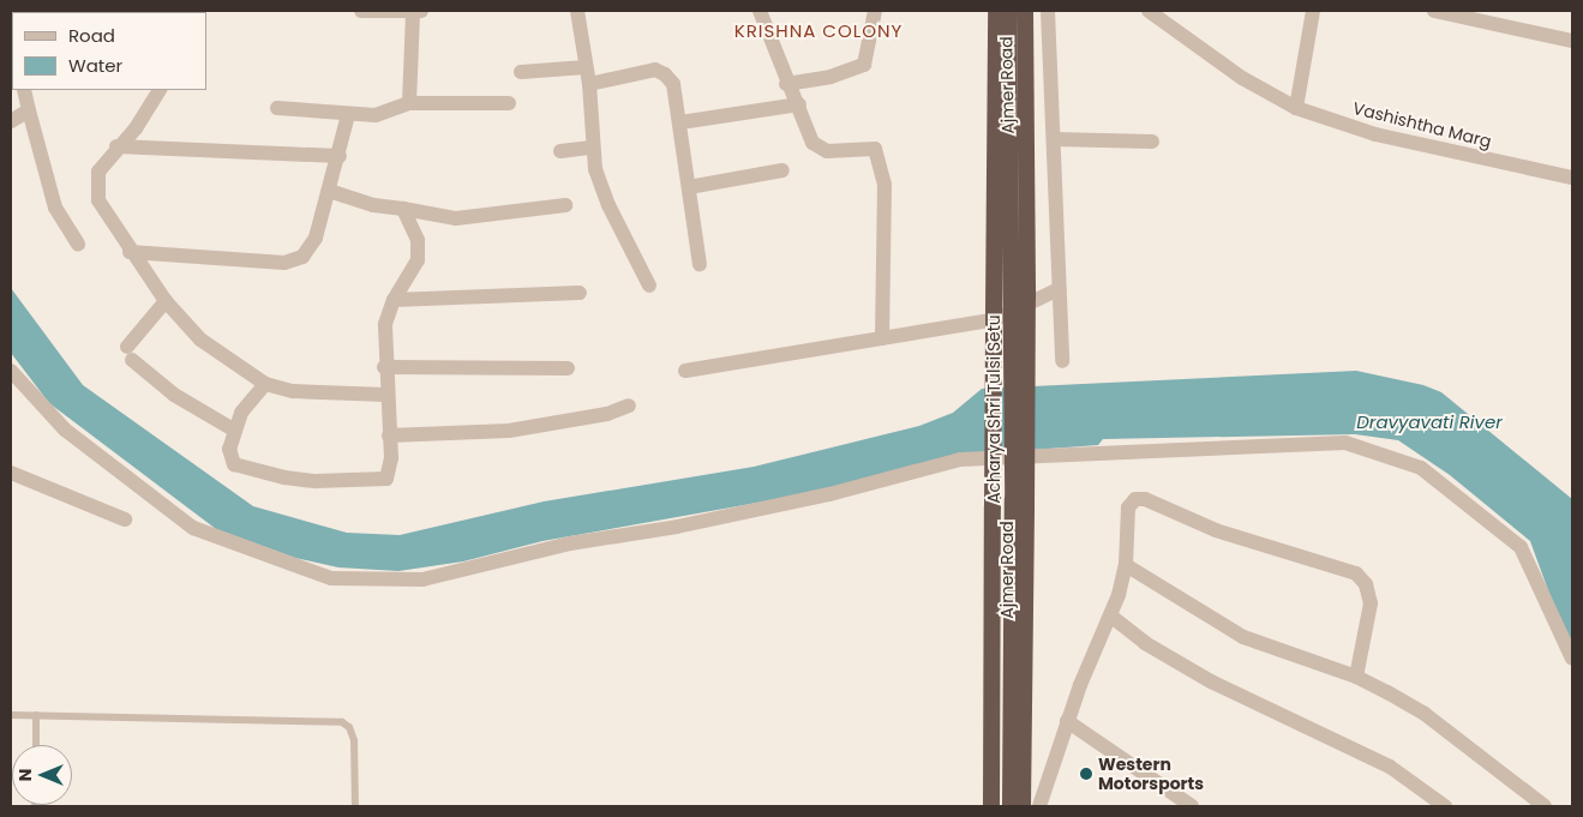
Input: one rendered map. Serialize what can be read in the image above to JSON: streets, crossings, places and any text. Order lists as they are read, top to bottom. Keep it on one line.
{"streets":{"highway":["Ajmer Road","Acharya Shri Tulsi Setu"],"street":["Vashishtha Marg"]},"districts":["KRISHNA COLONY"],"water":["Dravyavati River"],"places":["Western Motorsports"],"legend":["Road","Water"],"north":"left"}
